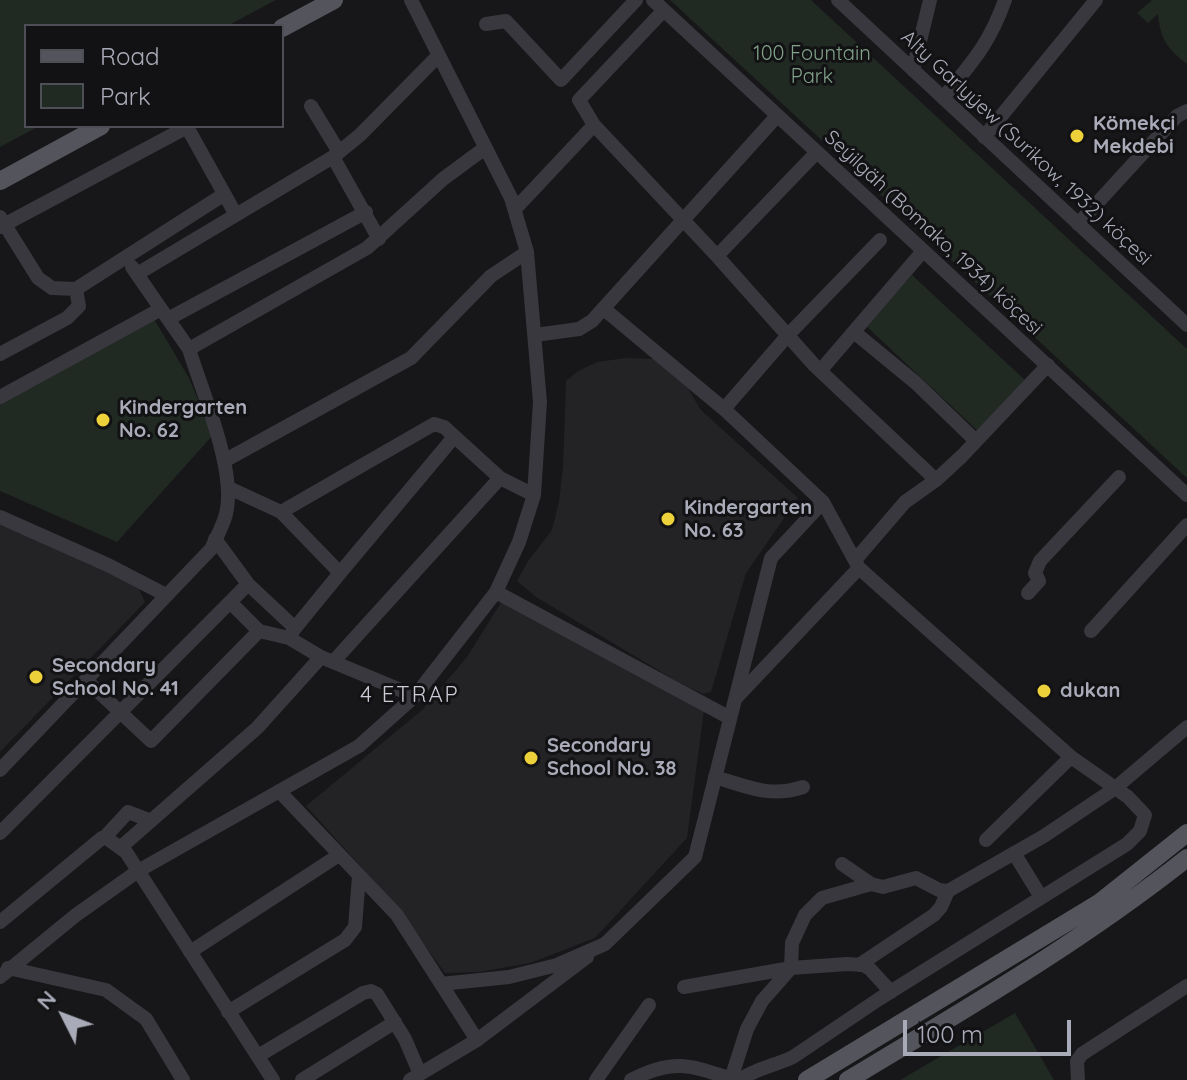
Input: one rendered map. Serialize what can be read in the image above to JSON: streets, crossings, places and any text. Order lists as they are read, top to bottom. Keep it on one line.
{"streets":{"street":["Alty Garlyýew (Surikow, 1932) köçesi","Seýilgäh (Bomako, 1934) köçesi"]},"districts":["4 ETRAP"],"parks":["100 Fountain Park"],"places":["Kömekçi Mekdebi","Kindergarten No. 62","Kindergarten No. 63","Secondary School No. 41","dukan","Secondary School No. 38"],"legend":["Road","Park"],"scale_bar":"100 m","north":"top left"}
